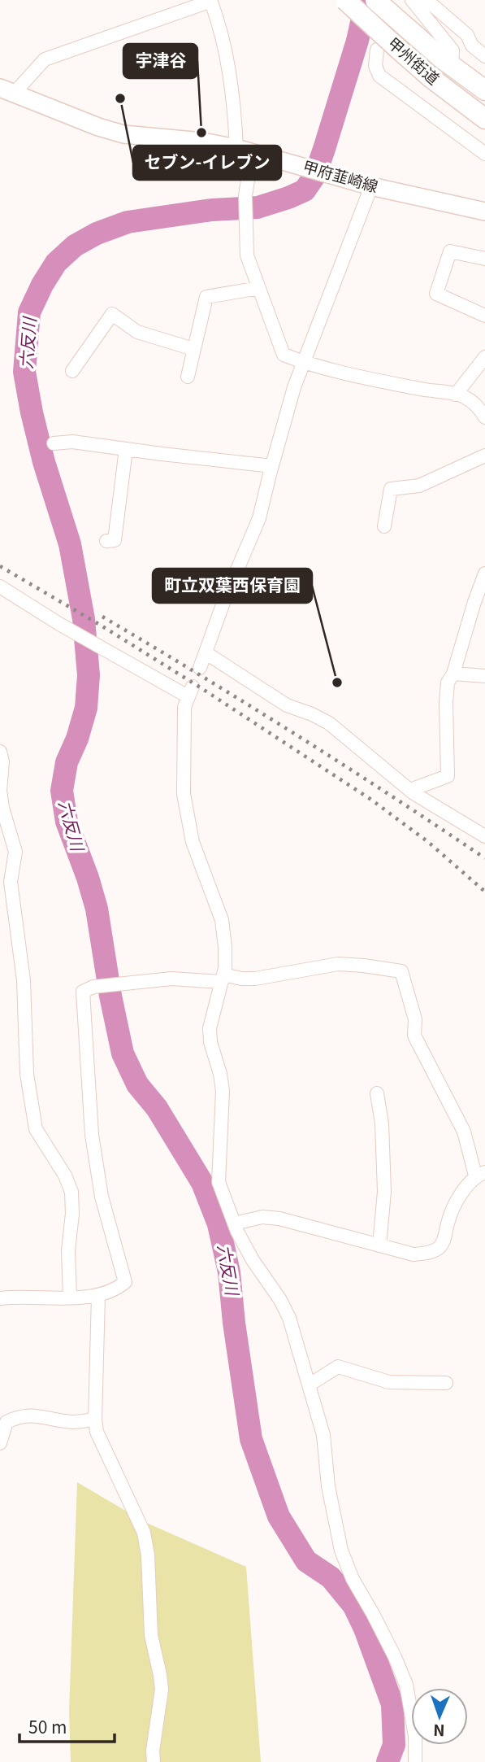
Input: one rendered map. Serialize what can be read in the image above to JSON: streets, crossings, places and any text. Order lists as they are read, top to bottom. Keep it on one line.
{"streets":{"highway":["甲州街道"],"main road":["甲府韮崎線"]},"water":["六反川"],"places":["セブン-イレブン","宇津谷","町立双葉西保育園"],"scale_bar":"50 m","north":"bottom"}
